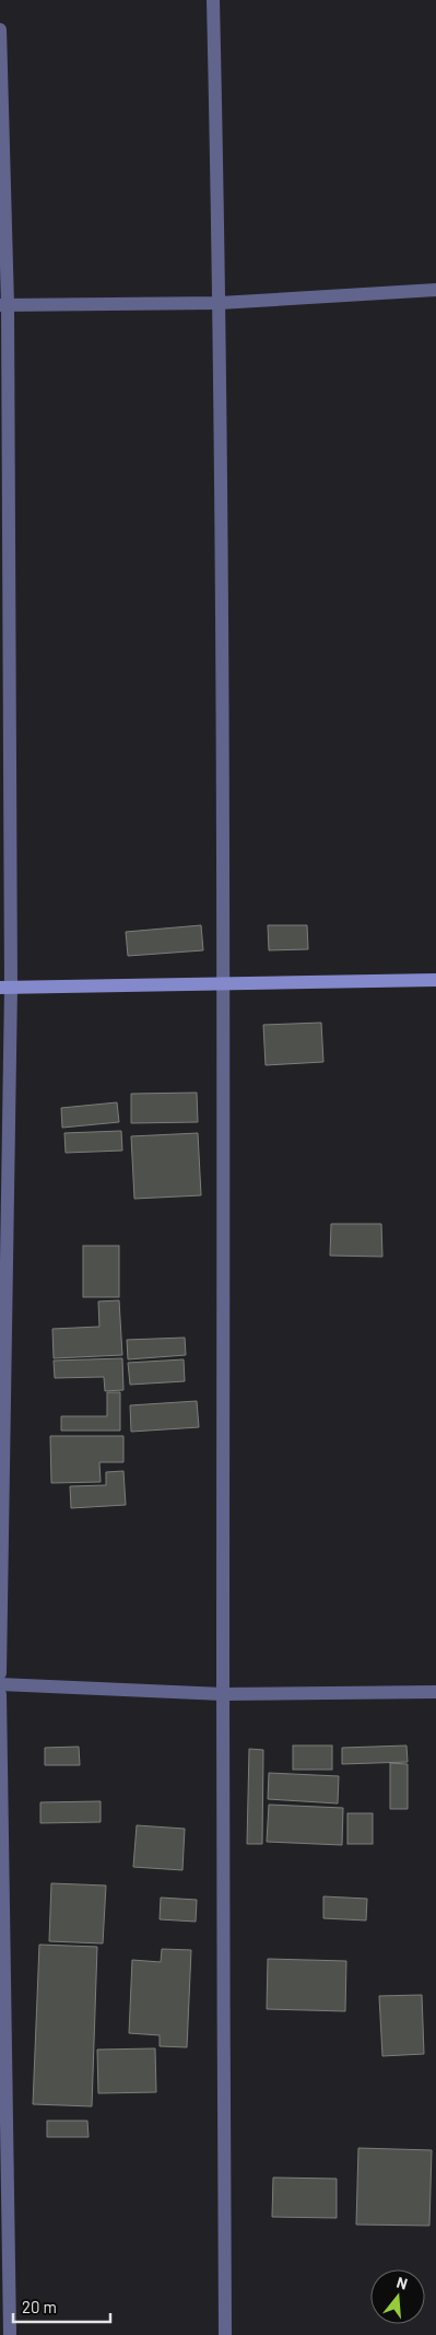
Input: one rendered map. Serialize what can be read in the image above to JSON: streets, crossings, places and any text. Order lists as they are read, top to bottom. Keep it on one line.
{"scale_bar":"20 m","north":"top"}
